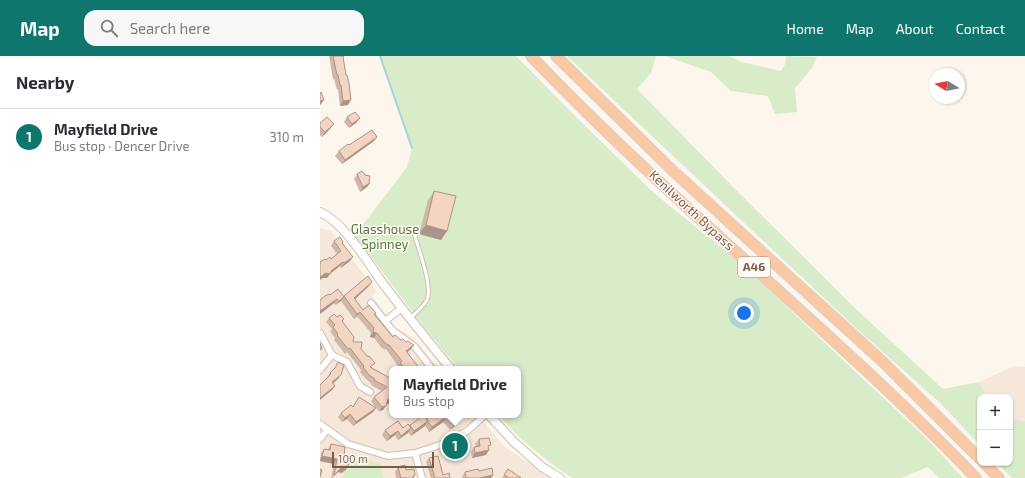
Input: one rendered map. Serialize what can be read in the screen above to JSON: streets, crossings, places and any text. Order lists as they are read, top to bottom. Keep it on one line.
{"streets":{"highway":["Kenilworth Bypass","A46"]},"parks":["Glasshouse Spinney"],"scale_bar":"100 m","north":"left","page":{"header":"Map","search":"Search here","nav":["Home","Map","About","Contact"],"heading":"Nearby","list":[{"mark":"1","name":"Mayfield Drive","note":"Bus stop · Dencer Drive","value":"310 m"}],"popup":["Mayfield Drive","Bus stop"],"map_buttons":["+","−"],"pins":"1","scale":"100 m"}}
